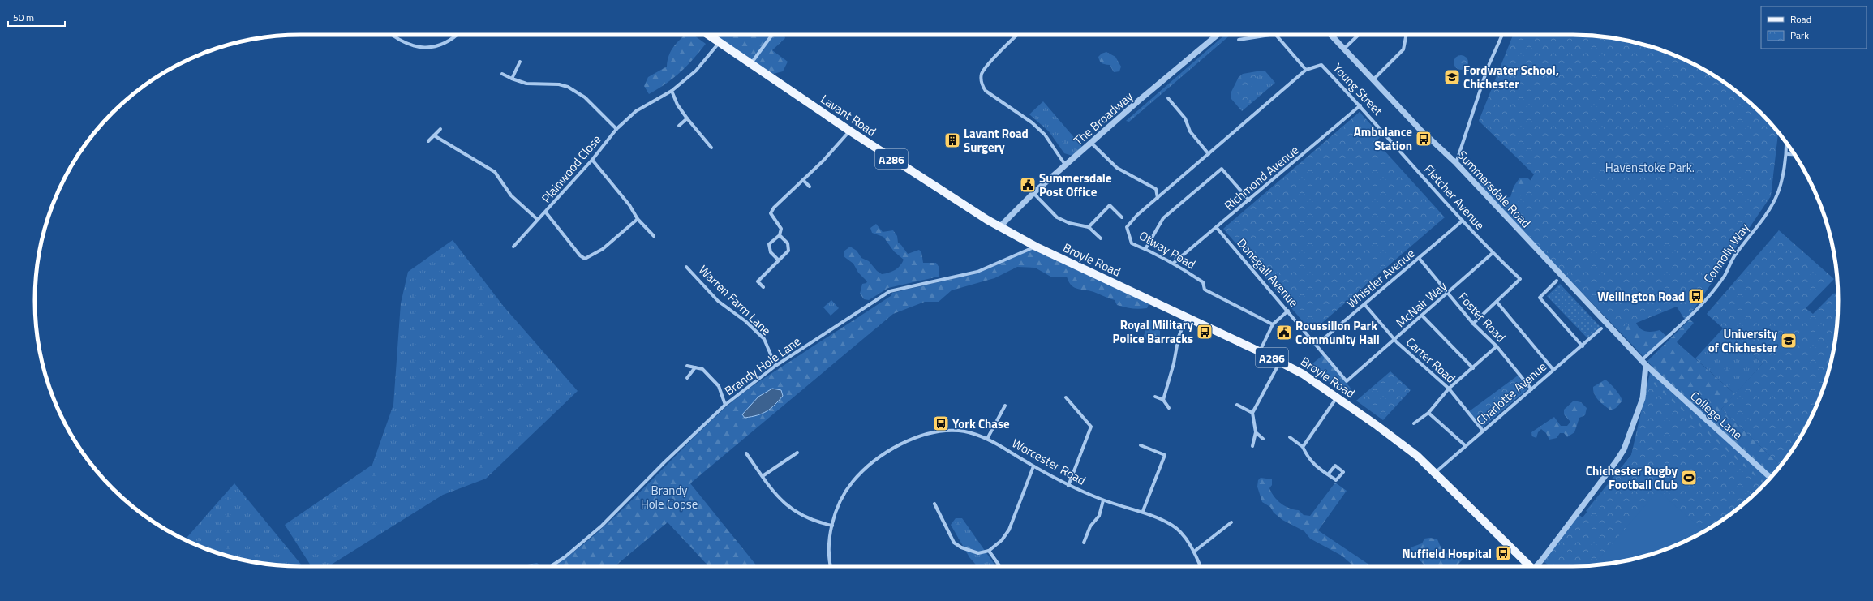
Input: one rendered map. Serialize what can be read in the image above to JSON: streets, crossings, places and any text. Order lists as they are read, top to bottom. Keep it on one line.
{"streets":{"main road":["Lavant Road","A286","Broyle Road"],"street":["Young Street","The Broadway","Plainwood Close","Richmond Avenue","Summersdale Road","Fletcher Avenue","Otway Road","Connolly Way","Donegall Avenue","Whistler Avenue","Warren Farm Lane","McNair Way","Foster Road","Carter Road","Brandy Hole Lane","Charlotte Avenue","College Lane","Worcester Road"]},"crossings":[["Young Street","Richmond Avenue"],["Young Street","Fletcher Avenue"],["Young Street","Otway Road"],["Lavant Road","The Broadway"],["Lavant Road","Plainwood Close"],["Lavant Road","Broyle Road"],["Lavant Road","Brandy Hole Lane"],["Richmond Avenue","Otway Road"],["Richmond Avenue","Donegall Avenue"],["Summersdale Road","Connolly Way"],["Summersdale Road","College Lane"],["Fletcher Avenue","Whistler Avenue"],["Fletcher Avenue","McNair Way"],["Broyle Road","Brandy Hole Lane"],["Broyle Road","Charlotte Avenue"],["Donegall Avenue","Whistler Avenue"],["Donegall Avenue","McNair Way"],["Whistler Avenue","McNair Way"],["Whistler Avenue","Foster Road"],["Whistler Avenue","Carter Road"],["Warren Farm Lane","Brandy Hole Lane"],["McNair Way","Foster Road"],["McNair Way","Carter Road"],["Foster Road","Charlotte Avenue"],["Carter Road","Charlotte Avenue"]],"parks":["Havenstoke Park.","Brandy Hole Copse"],"places":{"school or university":["Fordwater School, Chichester","University of Chichester"],"bus stop":["Ambulance Station","Wellington Road","Royal Military Police Barracks","York Chase","Nuffield Hospital"],"building":["Lavant Road Surgery"],"public building":["Summersdale Post Office","Roussillon Park Community Hall"],"sports":["Chichester Rugby Football Club"]},"legend":["Road","Park"],"scale_bar":"50 m"}
